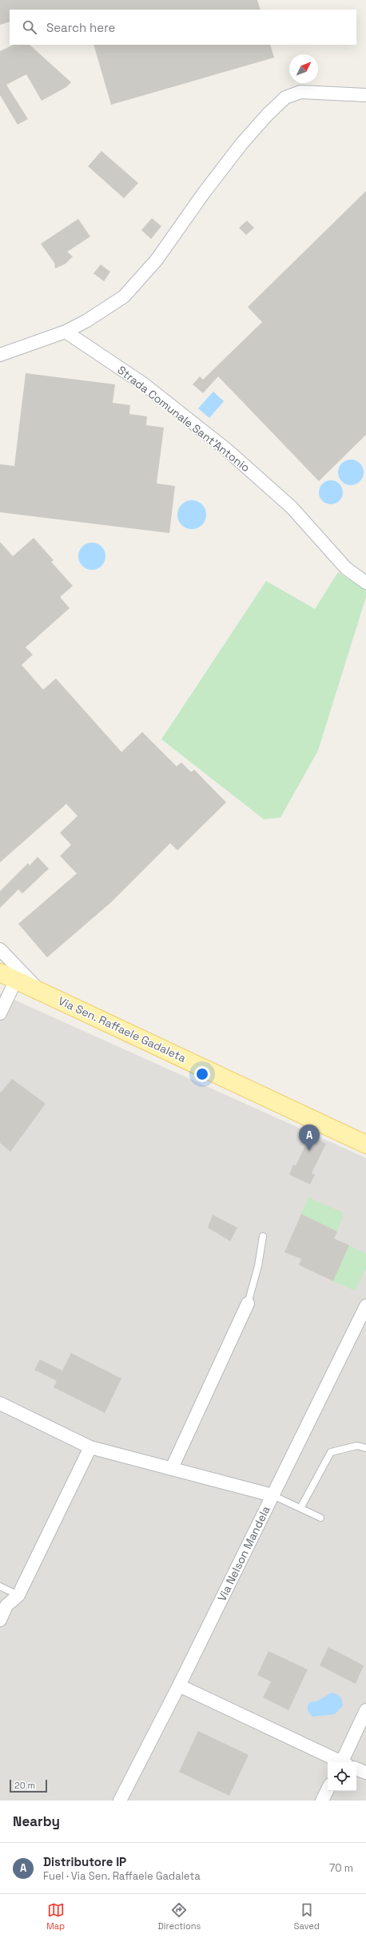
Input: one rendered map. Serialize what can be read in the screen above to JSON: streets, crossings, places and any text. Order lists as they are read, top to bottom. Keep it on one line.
{"streets":{"main road":["Via Sen. Raffaele Gadaleta"],"street":["Strada Comunale Sant'Antonio","Via Nelson Mandela"]},"scale_bar":"20 m","north":"top right","page":{"search":"Search here","pins":"A","scale":"20 m","heading":"Nearby","list":[{"mark":"A","name":"Distributore IP","note":"Fuel · Via Sen. Raffaele Gadaleta","value":"70 m"}],"nav":["Map","Directions","Saved"]}}
